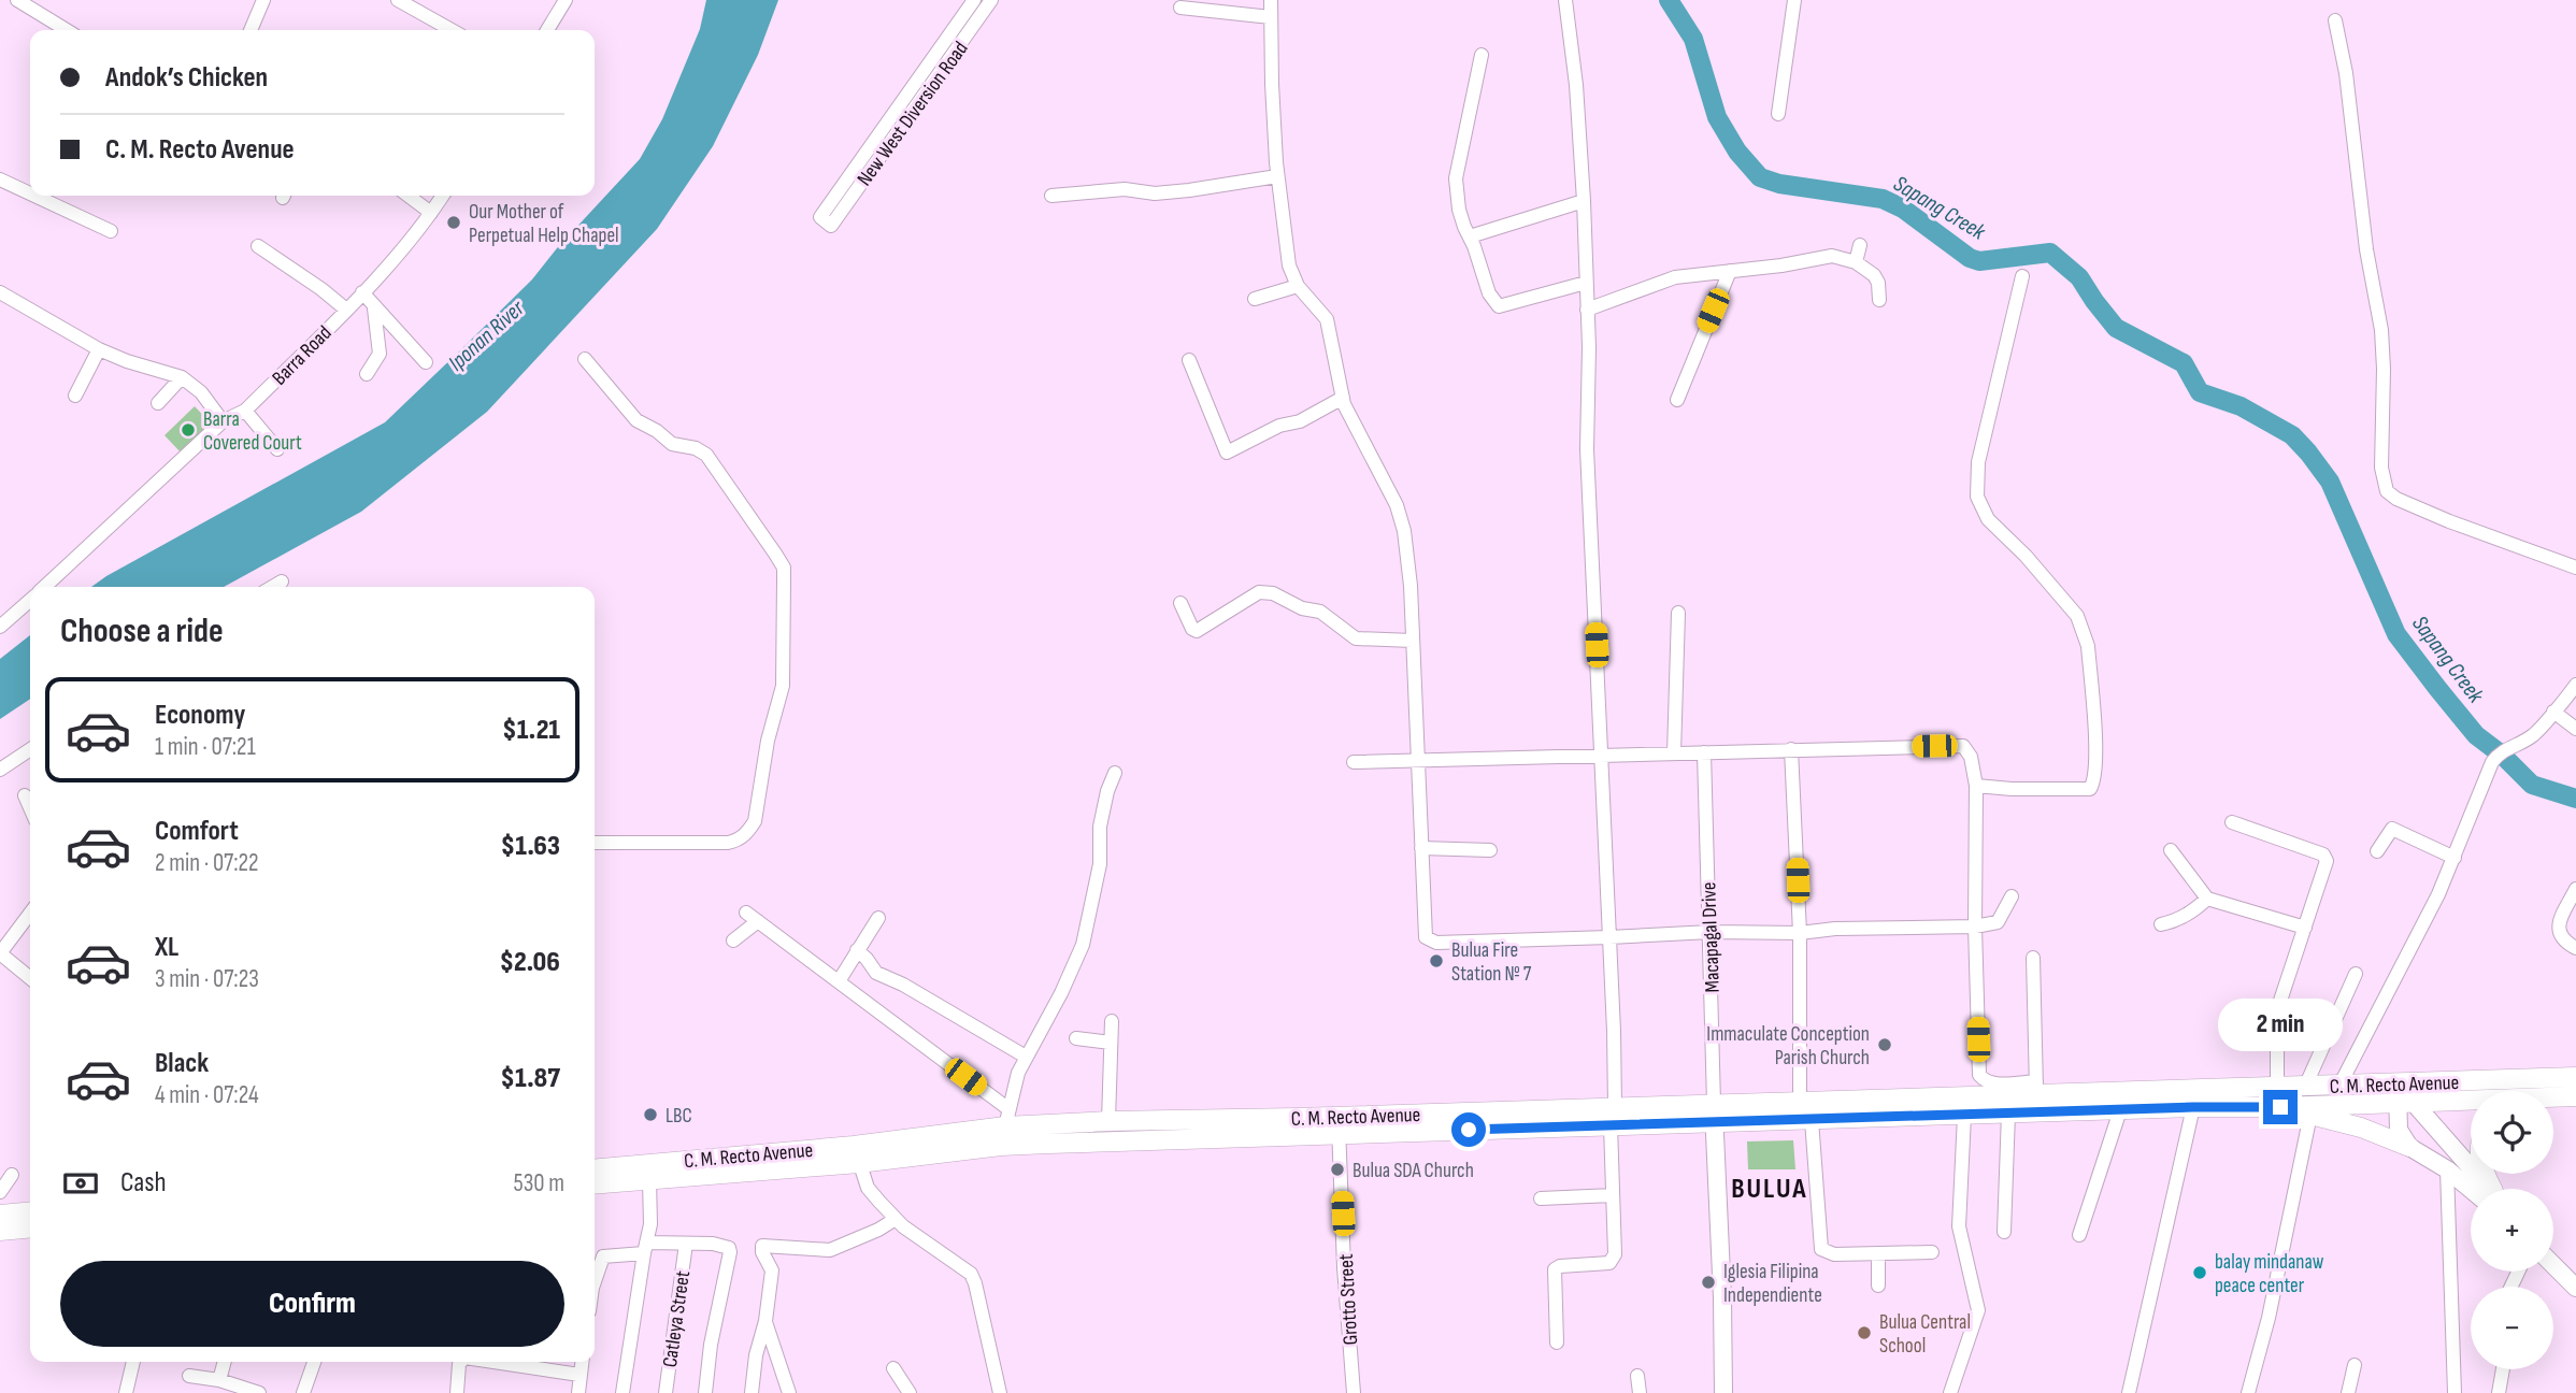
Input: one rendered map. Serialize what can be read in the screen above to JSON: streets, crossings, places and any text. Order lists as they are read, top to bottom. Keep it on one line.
{"streets":{"highway":["C. M. Recto Avenue"],"main road":["Macapagal Drive"],"street":["New West Diversion Road","Barra Road","Grotto Street","Catleya Street"]},"crossings":[["Macapagal Drive","C. M. Recto Avenue"],["C. M. Recto Avenue","Grotto Street"]],"districts":["BULUA"],"water":["Sapang Creek","Iponan River"],"places":["Our Mother of Perpetual Help Chapel","Barra Covered Court","Bulua Fire Station № 7","Immaculate Conception Parish Church","LBC","Bulua SDA Church","balay mindanaw peace center","Iglesia Filipina Independiente","Bulua Central School"],"page":{"banner":["Andok’s Chicken","C. M. Recto Avenue"],"heading":"Choose a ride","list":[{"name":"Economy","note":"1 min · 07:21","value":"$1.21"},{"name":"Comfort","note":"2 min · 07:22","value":"$1.63"},{"name":"XL","note":"3 min · 07:23","value":"$2.06"},{"name":"Black","note":"4 min · 07:24","value":"$1.87"}],"bubble":"2 min","map_buttons":["+","−"],"pay":["Cash","530 m"],"buttons":"Confirm"}}
